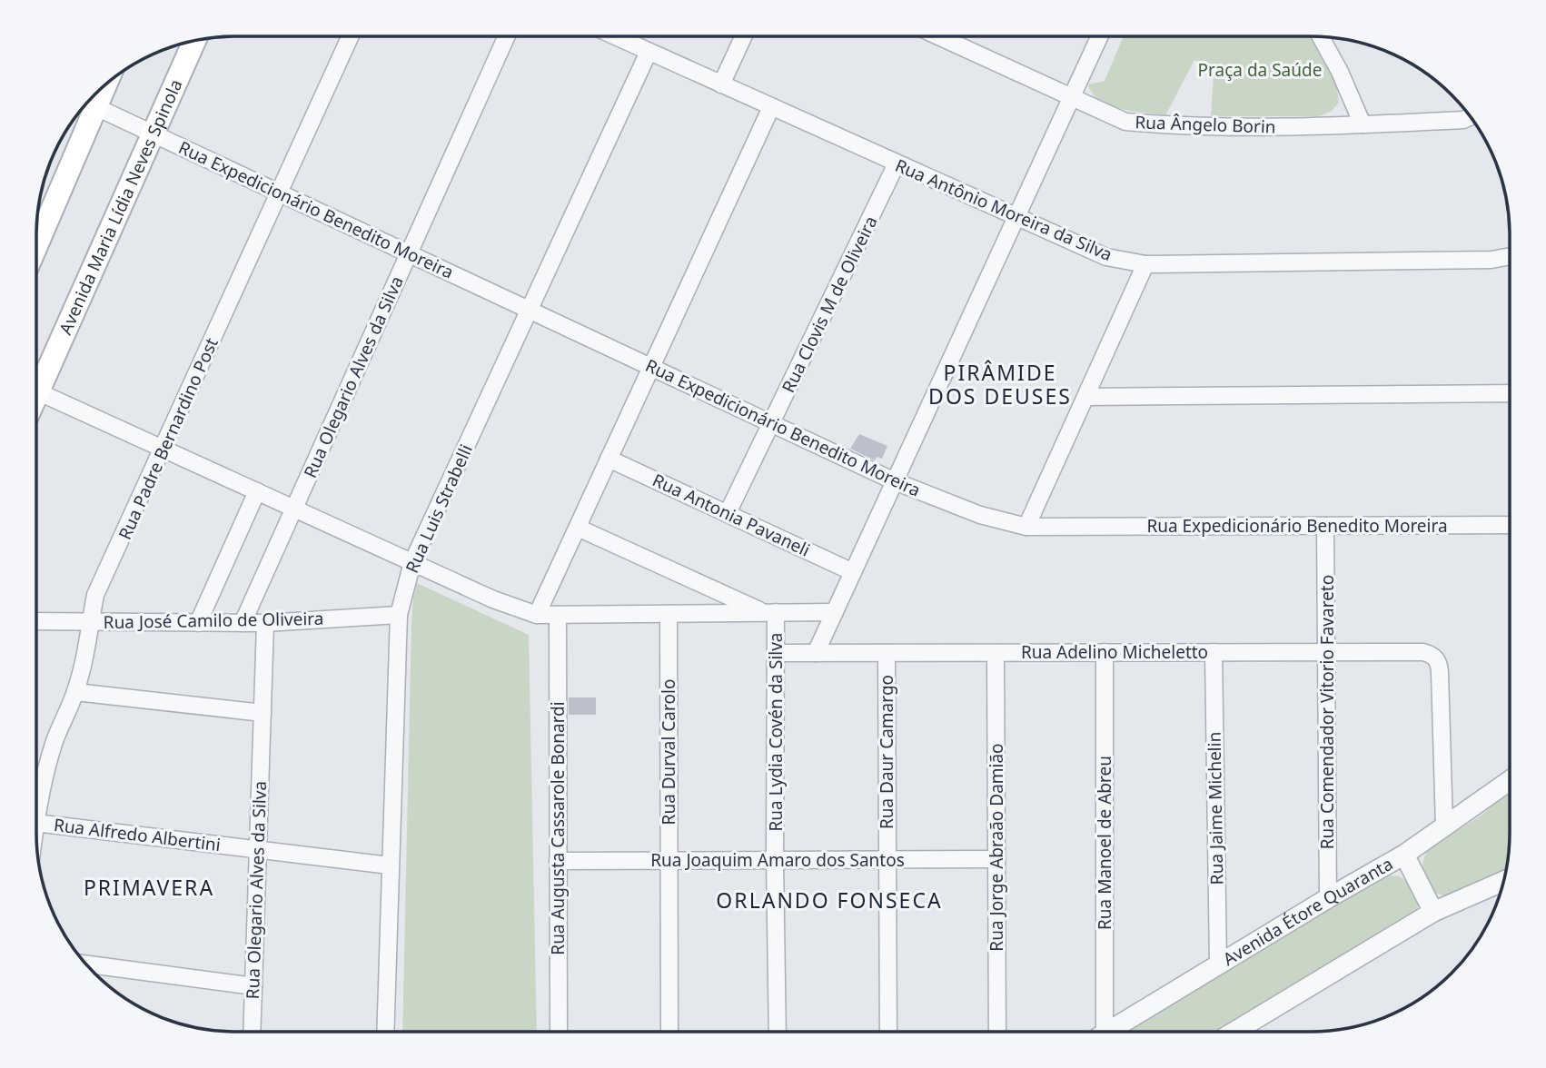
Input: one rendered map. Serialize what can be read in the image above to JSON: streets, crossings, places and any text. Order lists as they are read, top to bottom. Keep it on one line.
{"streets":{"main road":["Avenida Maria Lídia Neves Spinola"],"street":["Rua Ângelo Borin","Rua Expedicionário Benedito Moreira","Rua Antônio Moreira da Silva","Rua Clovis M de Oliveira","Rua Olegario Alves da Silva","Rua Padre Bernardino Post","Rua Luis Strabelli","Rua Antonia Pavaneli","Rua José Camilo de Oliveira","Rua Adelino Micheletto","Rua Comendador Vitorio Favareto","Rua Lydia Covén da Silva","Rua Durval Carolo","Rua Daur Camargo","Rua Jaime Michelin","Rua Augusta Cassarole Bonardi","Rua Alfredo Albertini","Rua Manoel de Abreu","Rua Jorge Abraão Damião","Rua Joaquim Amaro dos Santos","Avenida Étore Quaranta"]},"crossings":[["Avenida Maria Lídia Neves Spinola","Rua Expedicionário Benedito Moreira"],["Rua Expedicionário Benedito Moreira","Rua Clovis M de Oliveira"],["Rua Expedicionário Benedito Moreira","Rua Olegario Alves da Silva"],["Rua Expedicionário Benedito Moreira","Rua Padre Bernardino Post"],["Rua Expedicionário Benedito Moreira","Rua Luis Strabelli"],["Rua Expedicionário Benedito Moreira","Rua Comendador Vitorio Favareto"],["Rua Antônio Moreira da Silva","Rua Clovis M de Oliveira"],["Rua Antônio Moreira da Silva","Rua Luis Strabelli"],["Rua Clovis M de Oliveira","Rua Antonia Pavaneli"],["Rua Olegario Alves da Silva","Rua José Camilo de Oliveira"],["Rua Olegario Alves da Silva","Rua Alfredo Albertini"],["Rua Padre Bernardino Post","Rua José Camilo de Oliveira"],["Rua Luis Strabelli","Rua José Camilo de Oliveira"],["Rua Luis Strabelli","Rua Alfredo Albertini"],["Rua Adelino Micheletto","Rua Comendador Vitorio Favareto"],["Rua Adelino Micheletto","Rua Lydia Covén da Silva"],["Rua Adelino Micheletto","Rua Daur Camargo"],["Rua Adelino Micheletto","Rua Jaime Michelin"],["Rua Adelino Micheletto","Rua Manoel de Abreu"],["Rua Adelino Micheletto","Rua Jorge Abraão Damião"],["Rua Adelino Micheletto","Avenida Étore Quaranta"],["Rua Comendador Vitorio Favareto","Avenida Étore Quaranta"],["Rua Lydia Covén da Silva","Rua Joaquim Amaro dos Santos"],["Rua Durval Carolo","Rua Joaquim Amaro dos Santos"],["Rua Daur Camargo","Rua Joaquim Amaro dos Santos"],["Rua Jaime Michelin","Avenida Étore Quaranta"],["Rua Augusta Cassarole Bonardi","Rua Joaquim Amaro dos Santos"],["Rua Jorge Abraão Damião","Rua Joaquim Amaro dos Santos"]],"districts":["PIRÂMIDE DOS DEUSES","PRIMAVERA","ORLANDO FONSECA"],"parks":["Praça da Saúde"]}
